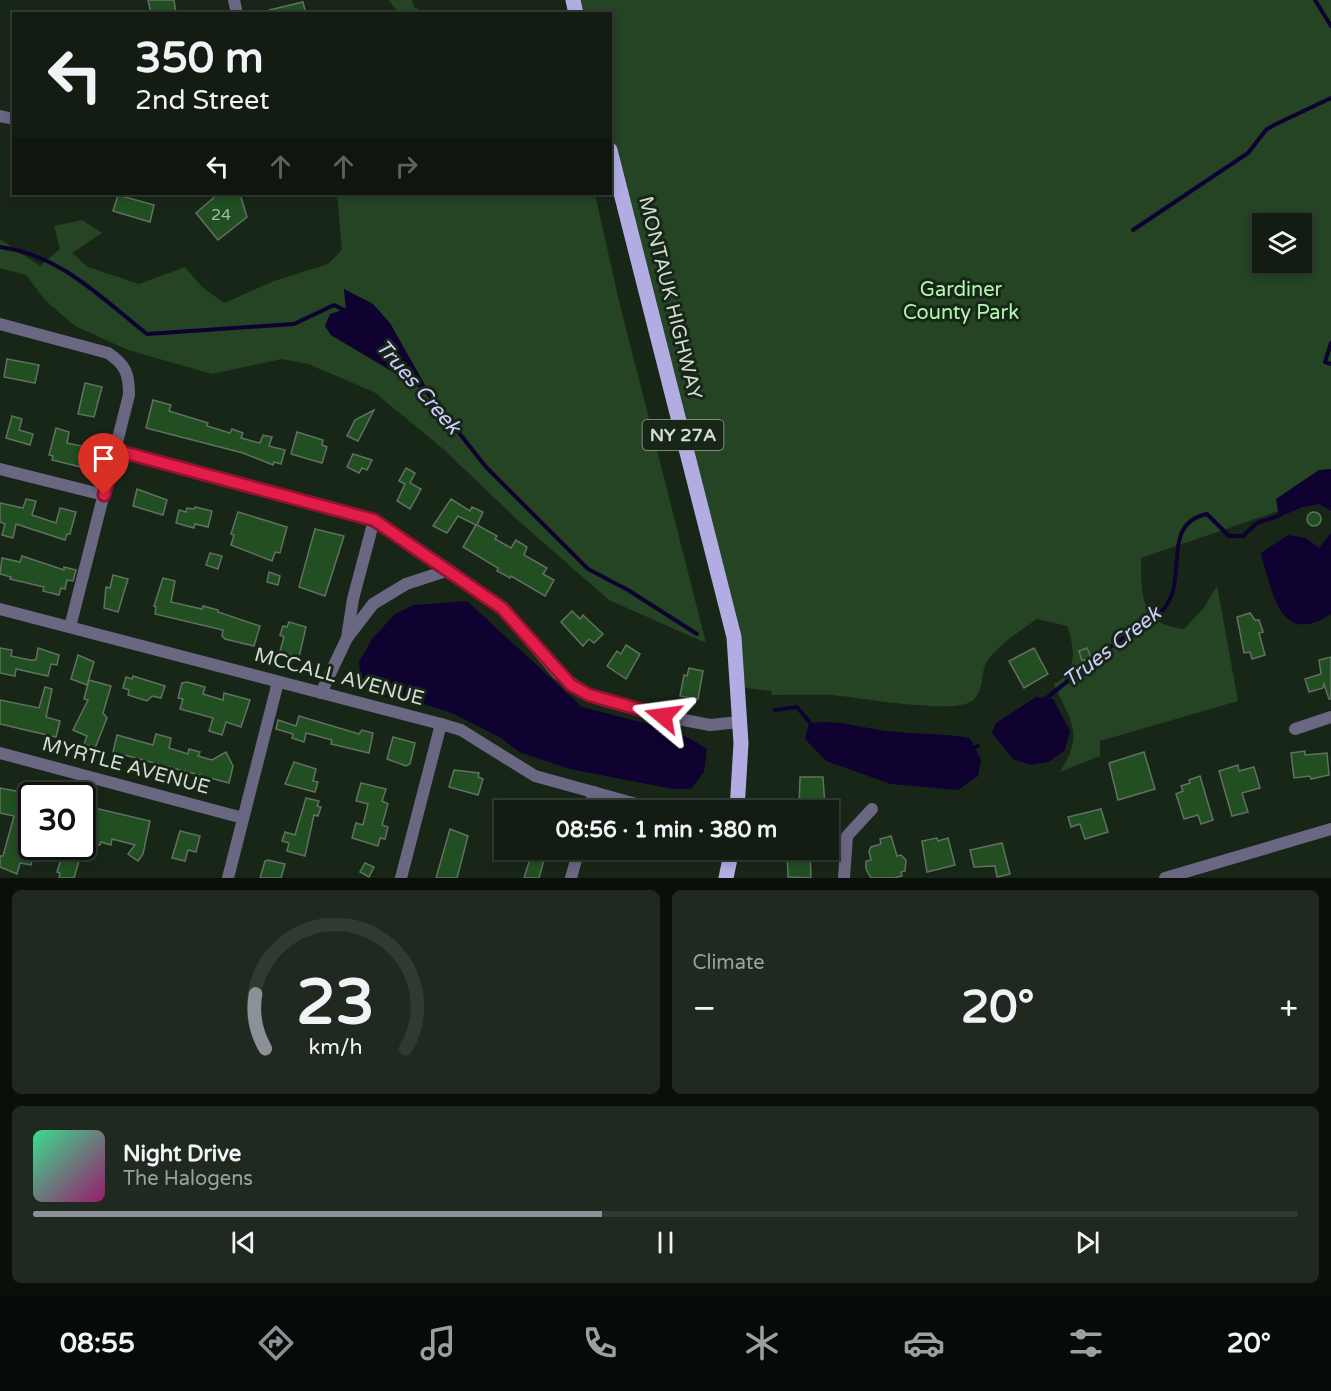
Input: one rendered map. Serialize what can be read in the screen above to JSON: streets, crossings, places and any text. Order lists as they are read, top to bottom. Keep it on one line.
{"streets":{"main road":["MONTAUK HIGHWAY","NY 27A"],"street":["MCCALL AVENUE","MYRTLE AVENUE"]},"water":["Trues Creek"],"parks":["Gardiner County Park"],"house_numbers":["24"],"page":{"turn":["350 m","2nd Street"],"limit":"30","trip":"08:56 · 1 min · 380 m","tile":"Climate","heat":["−","20°","+"],"song":["Night Drive","The Halogens"],"tabs":["08:55","20°"],"gauge":["23","km/h"]}}
